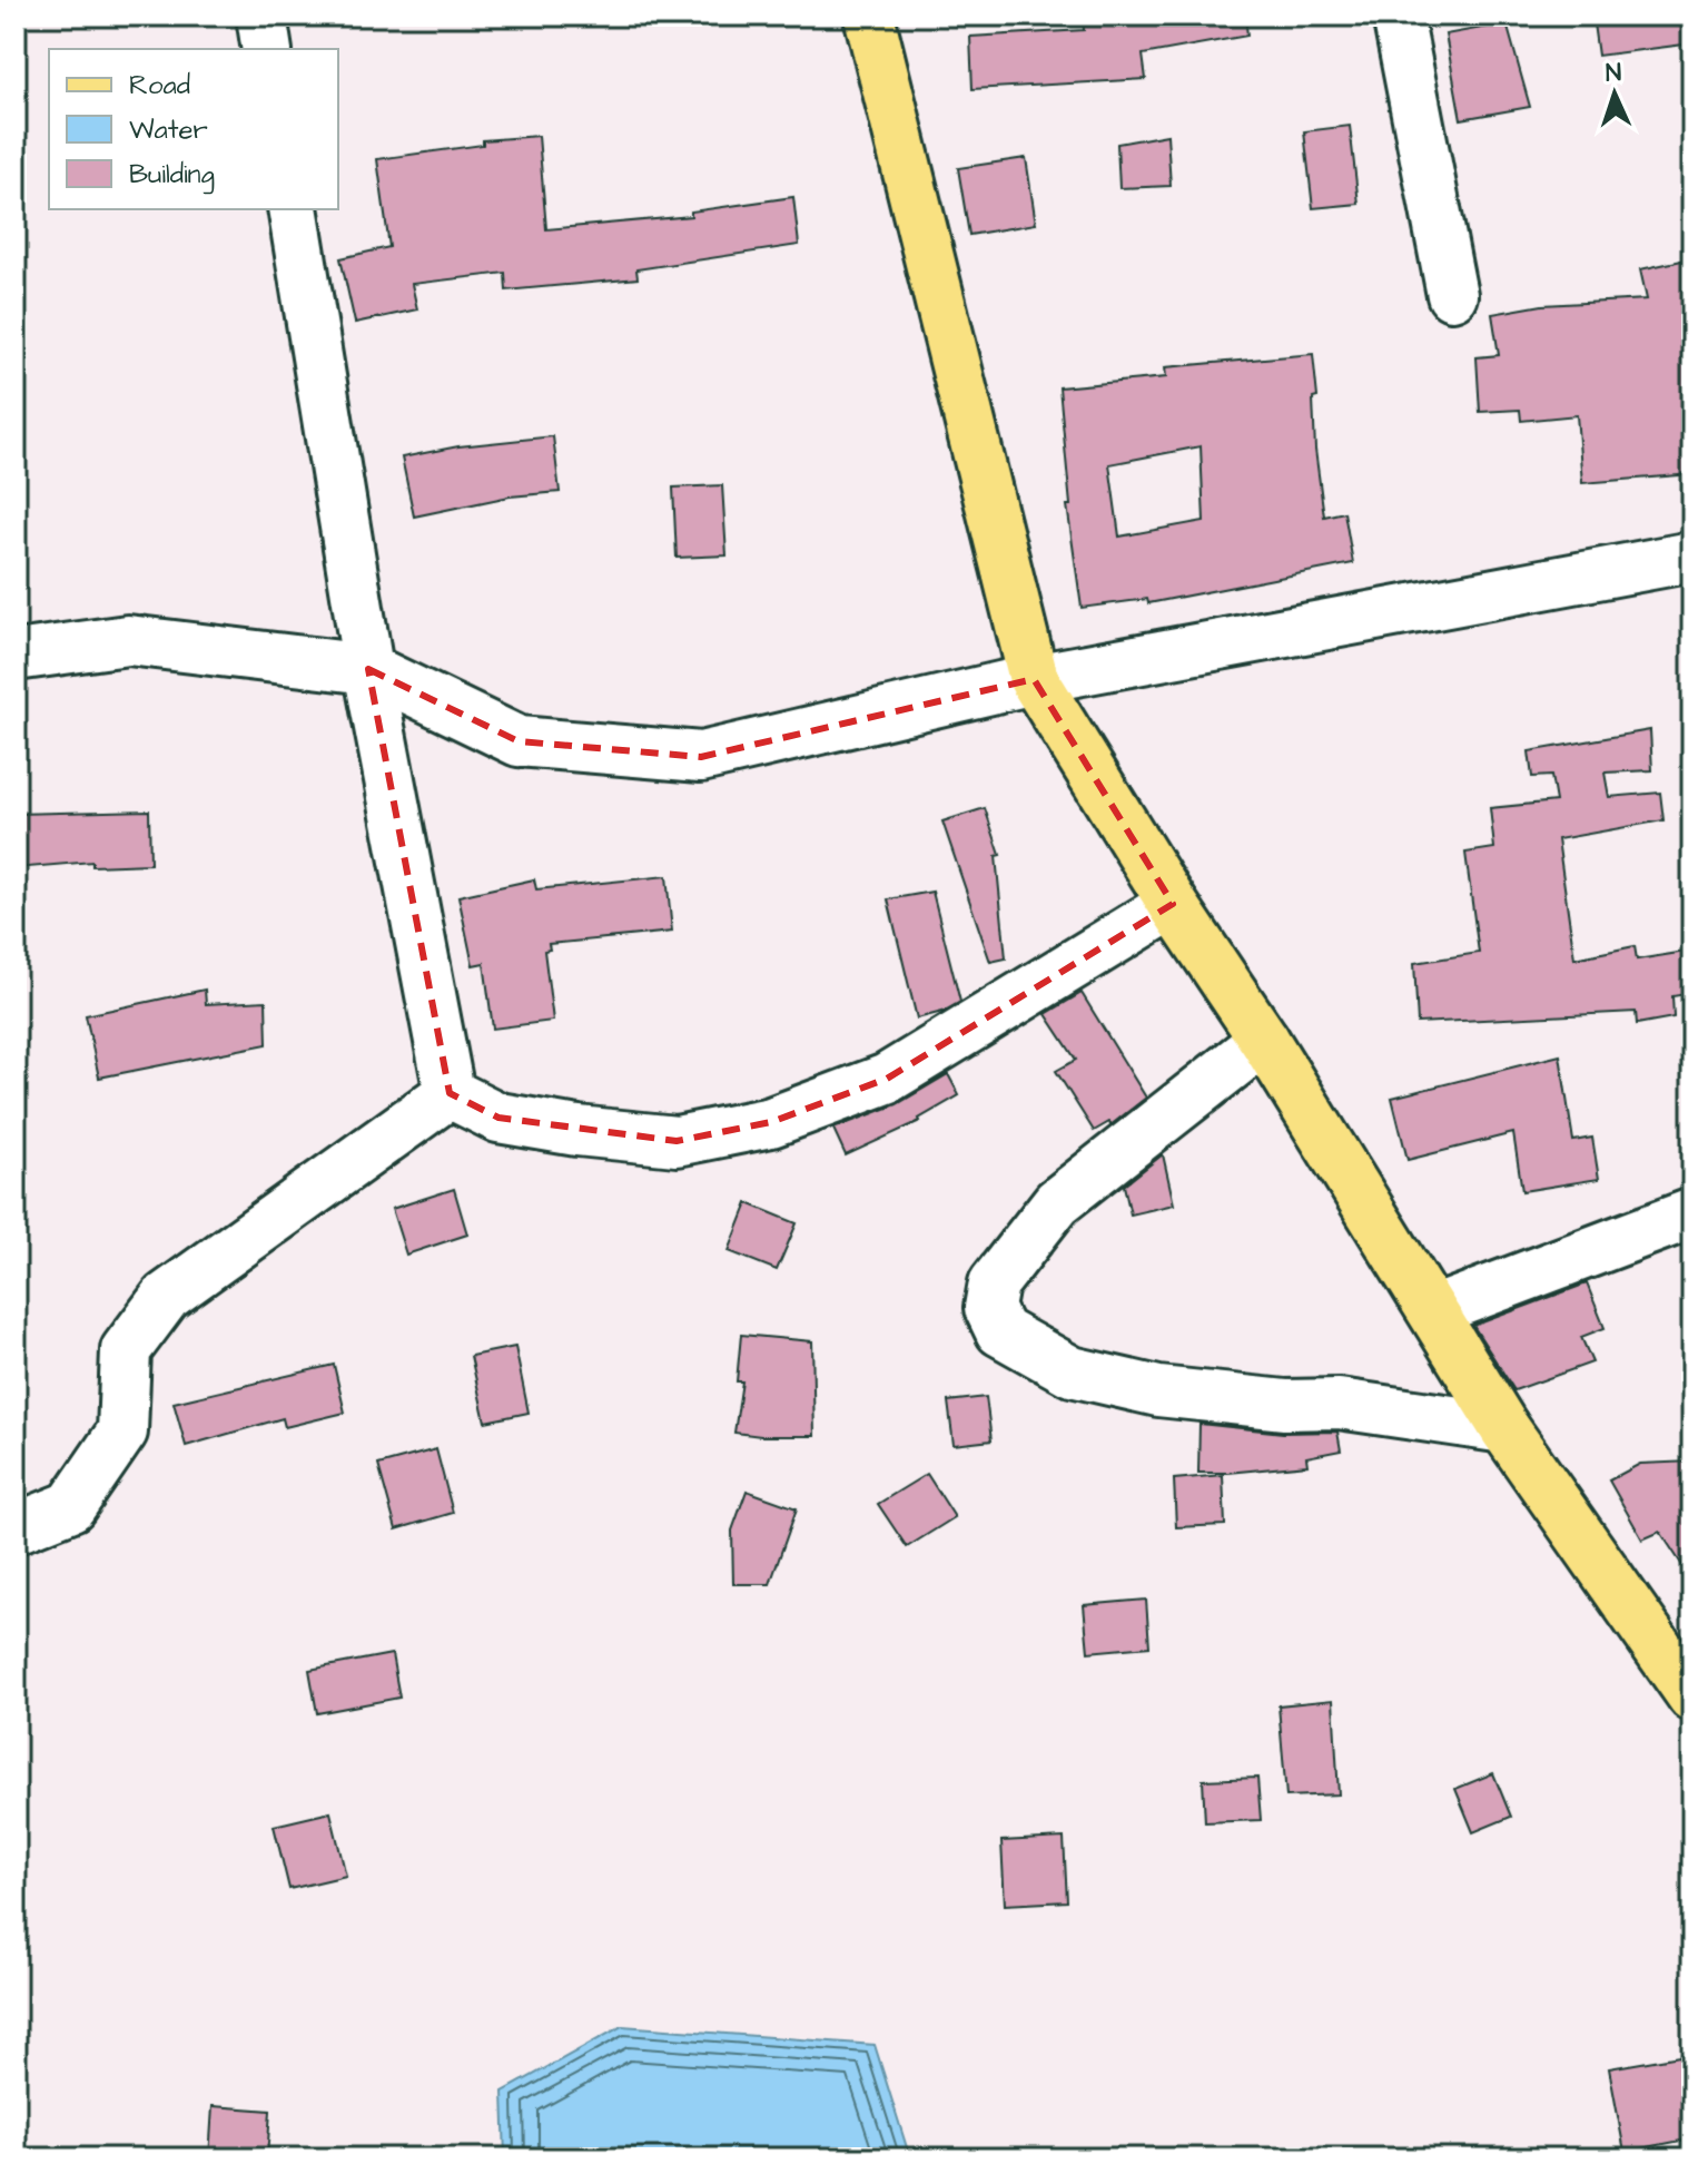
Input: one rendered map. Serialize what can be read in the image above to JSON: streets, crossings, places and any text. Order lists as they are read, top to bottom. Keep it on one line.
{"legend":["Road","Water","Building"],"north":"top"}
